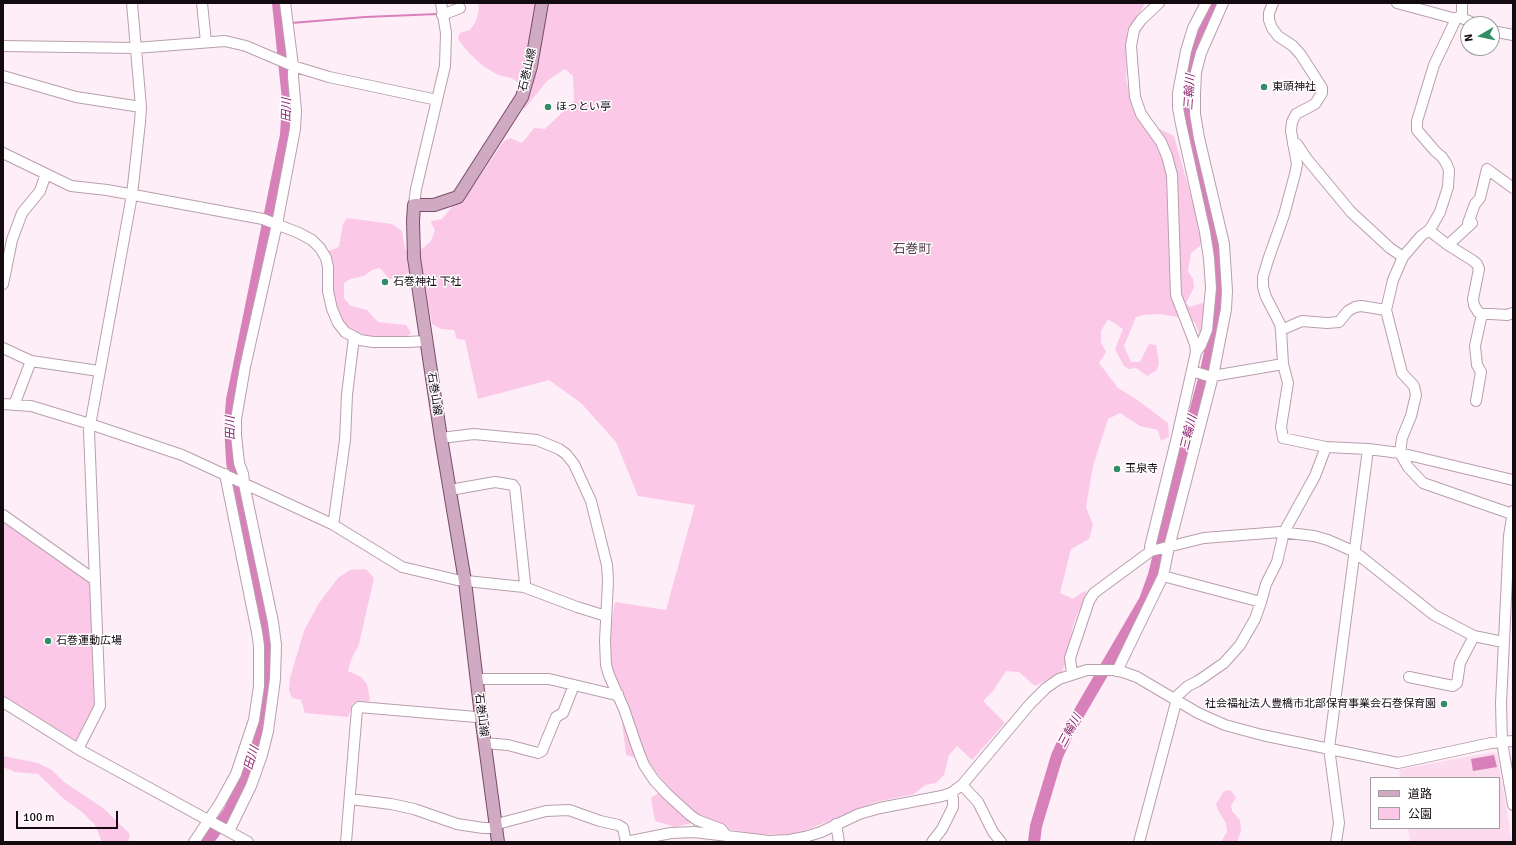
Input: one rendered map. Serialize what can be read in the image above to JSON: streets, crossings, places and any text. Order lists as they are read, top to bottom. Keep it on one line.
{"streets":{"main road":["石巻山線"]},"districts":["石巻町"],"water":["三輪川","田川"],"places":["東頭神社","ほっとい亭","石巻神社 下社","玉泉寺","石巻運動広場","社会福祉法人豊橋市北部保育事業会石巻保育園"],"legend":["道路","公園"],"scale_bar":"100 m","north":"left"}
